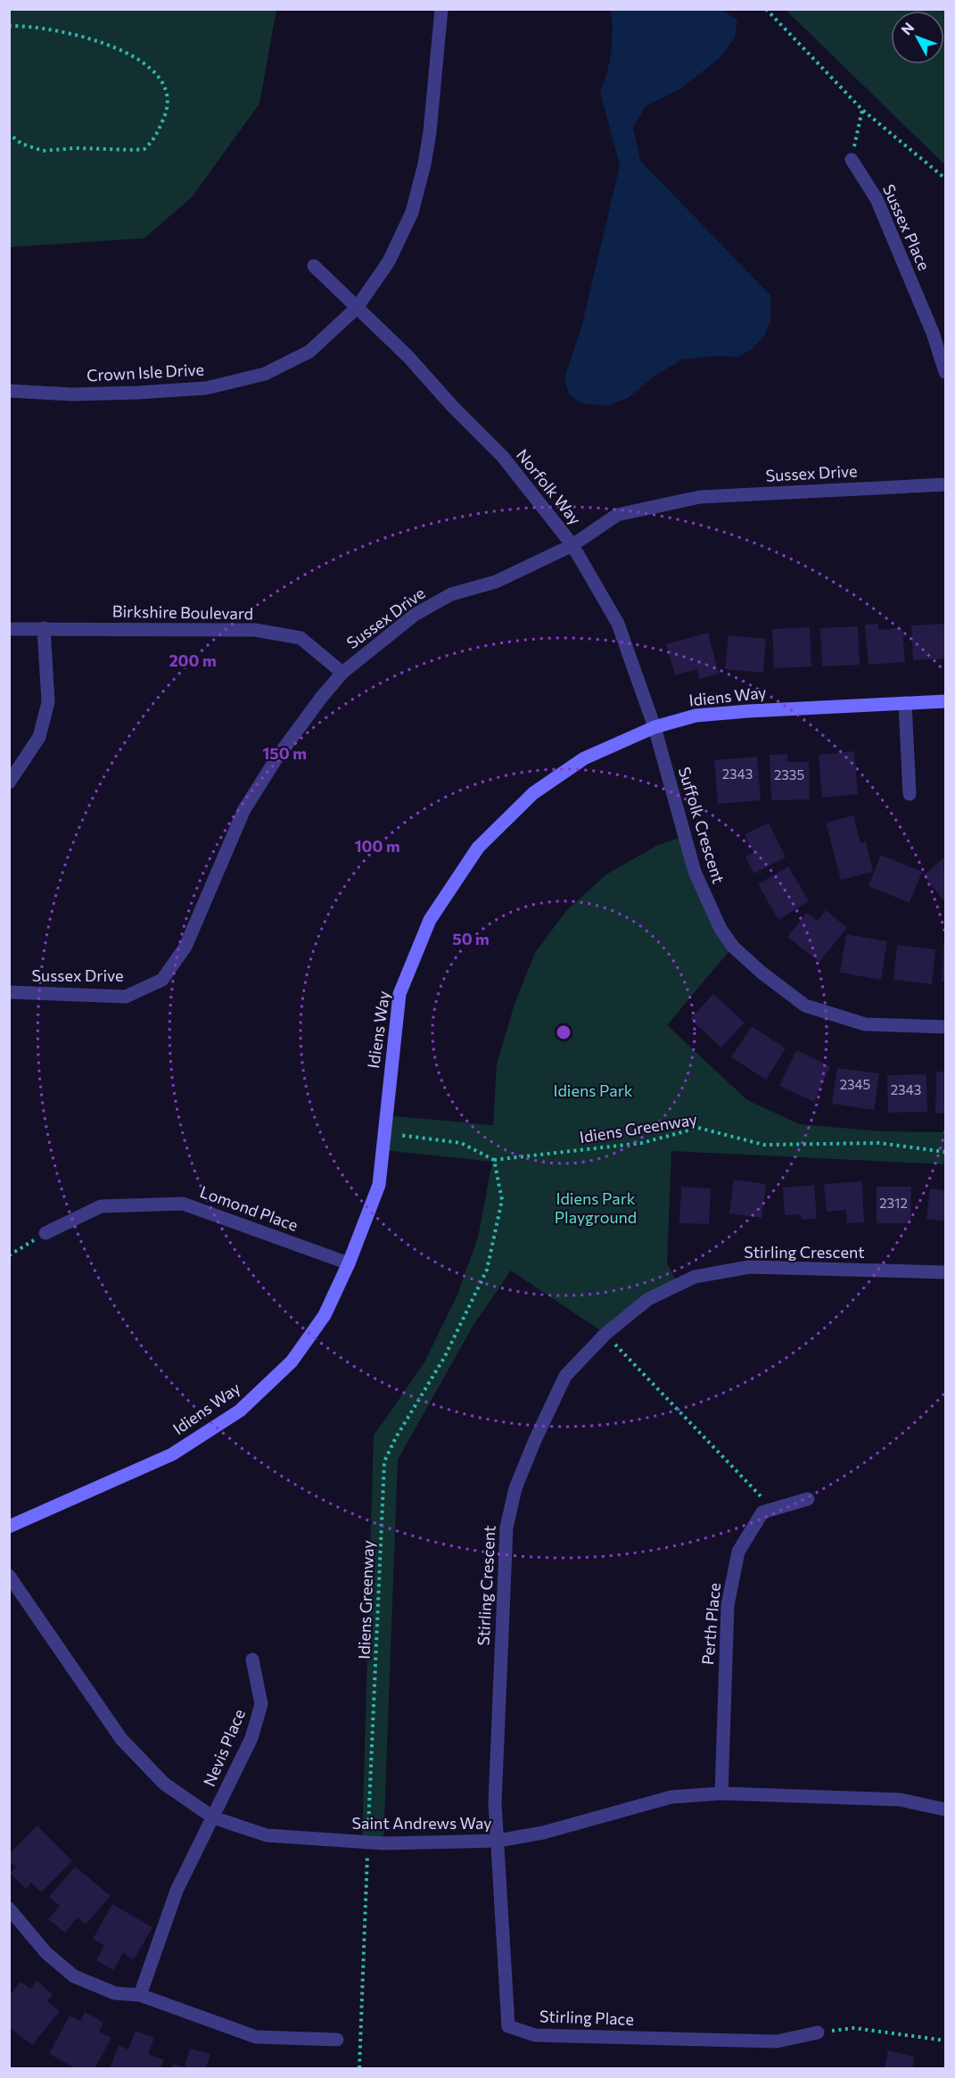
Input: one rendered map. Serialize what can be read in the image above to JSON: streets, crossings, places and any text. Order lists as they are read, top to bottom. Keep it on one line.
{"streets":{"street":["Sussex Place","Crown Isle Drive","Sussex Drive","Norfolk Way","Birkshire Boulevard","Idiens Way","Suffolk Crescent","Lomond Place","Stirling Crescent","Perth Place","Nevis Place","Saint Andrews Way","Stirling Place"],"path":["Idiens Greenway"]},"crossings":[["Crown Isle Drive","Norfolk Way"],["Sussex Drive","Norfolk Way"],["Sussex Drive","Birkshire Boulevard"],["Norfolk Way","Idiens Way"],["Norfolk Way","Suffolk Crescent"],["Idiens Way","Suffolk Crescent"],["Idiens Way","Lomond Place"],["Idiens Greenway","Saint Andrews Way"],["Stirling Crescent","Saint Andrews Way"],["Stirling Crescent","Stirling Place"],["Perth Place","Saint Andrews Way"],["Nevis Place","Saint Andrews Way"],["Saint Andrews Way","Stirling Place"]],"parks":["Idiens Park","Idiens Park Playground"],"house_numbers":["2343","2335","2345","2343","2312"],"north":"top left","rings":["200 m","150 m","100 m","50 m"]}
